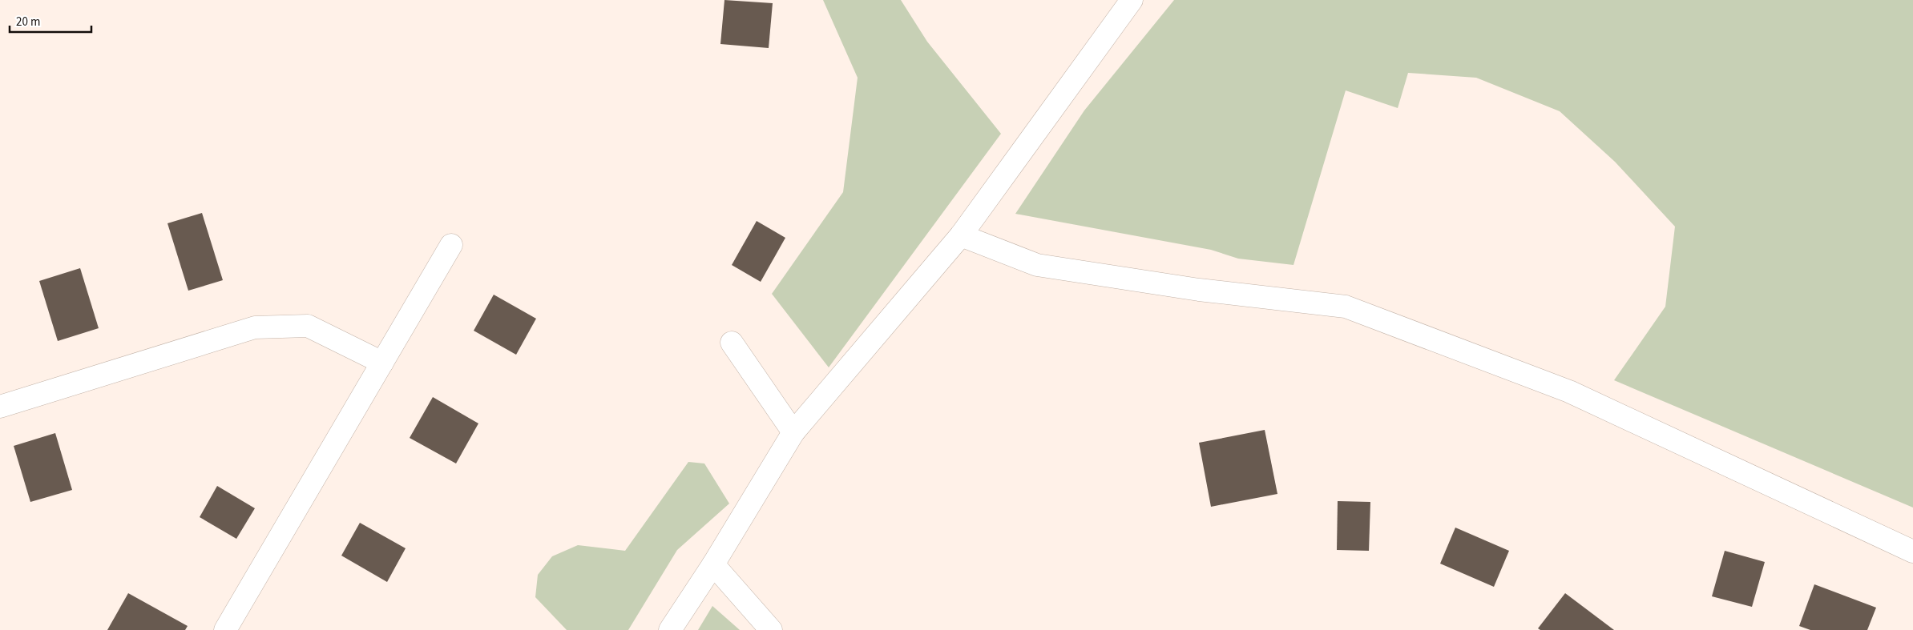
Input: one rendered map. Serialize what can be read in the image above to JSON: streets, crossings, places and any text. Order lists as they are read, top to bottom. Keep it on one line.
{"scale_bar":"20 m"}
